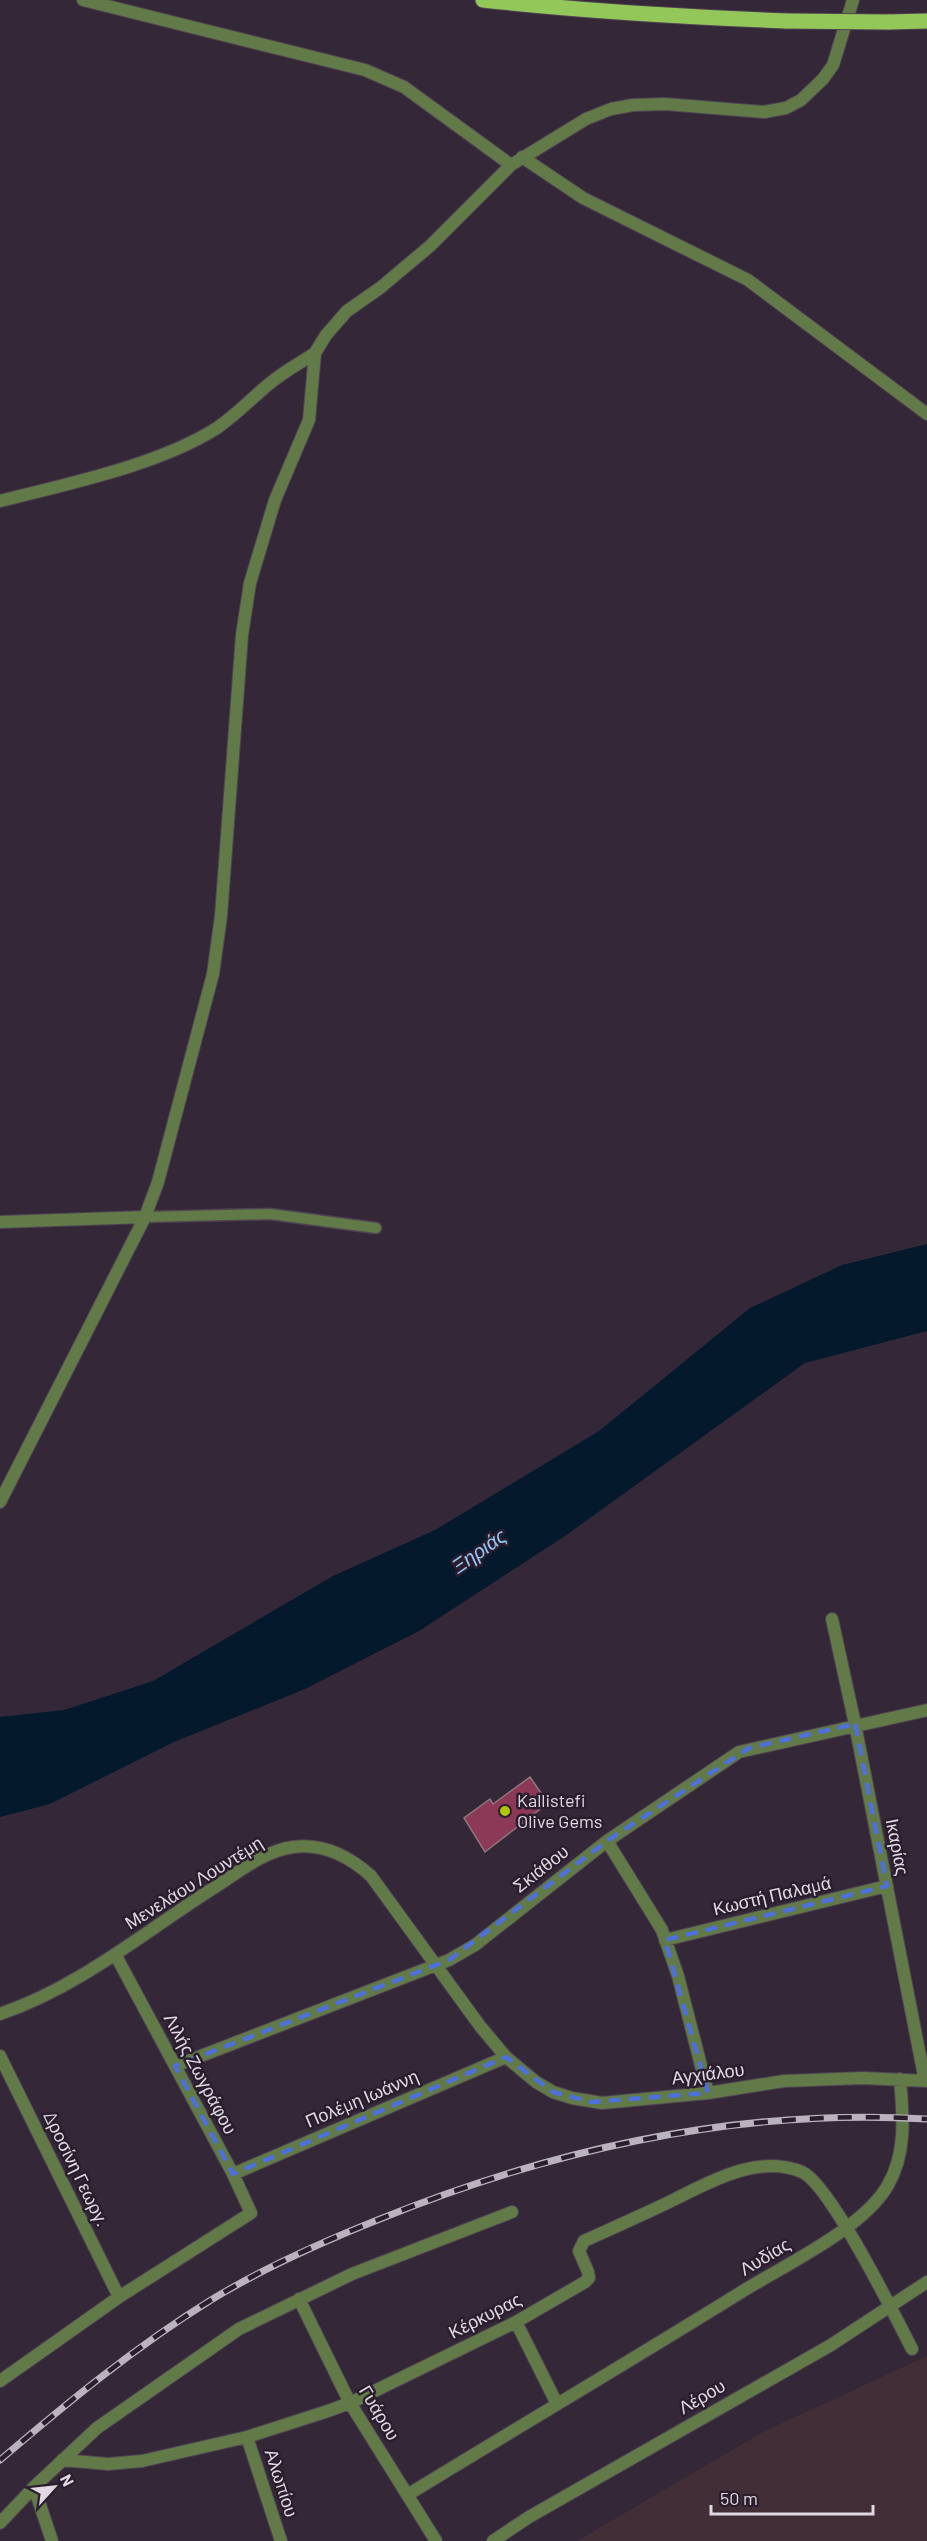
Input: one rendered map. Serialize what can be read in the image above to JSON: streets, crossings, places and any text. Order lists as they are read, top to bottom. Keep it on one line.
{"streets":{"street":["Ικαρίας","Σκιάθου","Μενελάου Λουντέμη","Κωστή Παλαμά","Λιλής Ζωγράφου","Αγχιάλου","Πολέμη Ιωάννη","Δροσίνη Γεωργ.","Λυδίας","Κέρκυρας","Λέρου","Γυάρου","Αλωπίου"]},"crossings":[["Ικαρίας","Σκιάθου"],["Ικαρίας","Κωστή Παλαμά"],["Ικαρίας","Αγχιάλου"],["Σκιάθου","Μενελάου Λουντέμη"],["Σκιάθου","Λιλής Ζωγράφου"],["Μενελάου Λουντέμη","Λιλής Ζωγράφου"],["Μενελάου Λουντέμη","Αγχιάλου"],["Μενελάου Λουντέμη","Πολέμη Ιωάννη"],["Λιλής Ζωγράφου","Πολέμη Ιωάννη"],["Λιλής Ζωγράφου","Δροσίνη Γεωργ."],["Αγχιάλου","Πολέμη Ιωάννη"],["Αγχιάλου","Λυδίας"],["Λυδίας","Κέρκυρας"],["Λυδίας","Γυάρου"],["Κέρκυρας","Γυάρου"],["Κέρκυρας","Αλωπίου"]],"water":["Ξηριάς"],"places":["Kallistefi Olive Gems"],"scale_bar":"50 m","north":"top right"}
